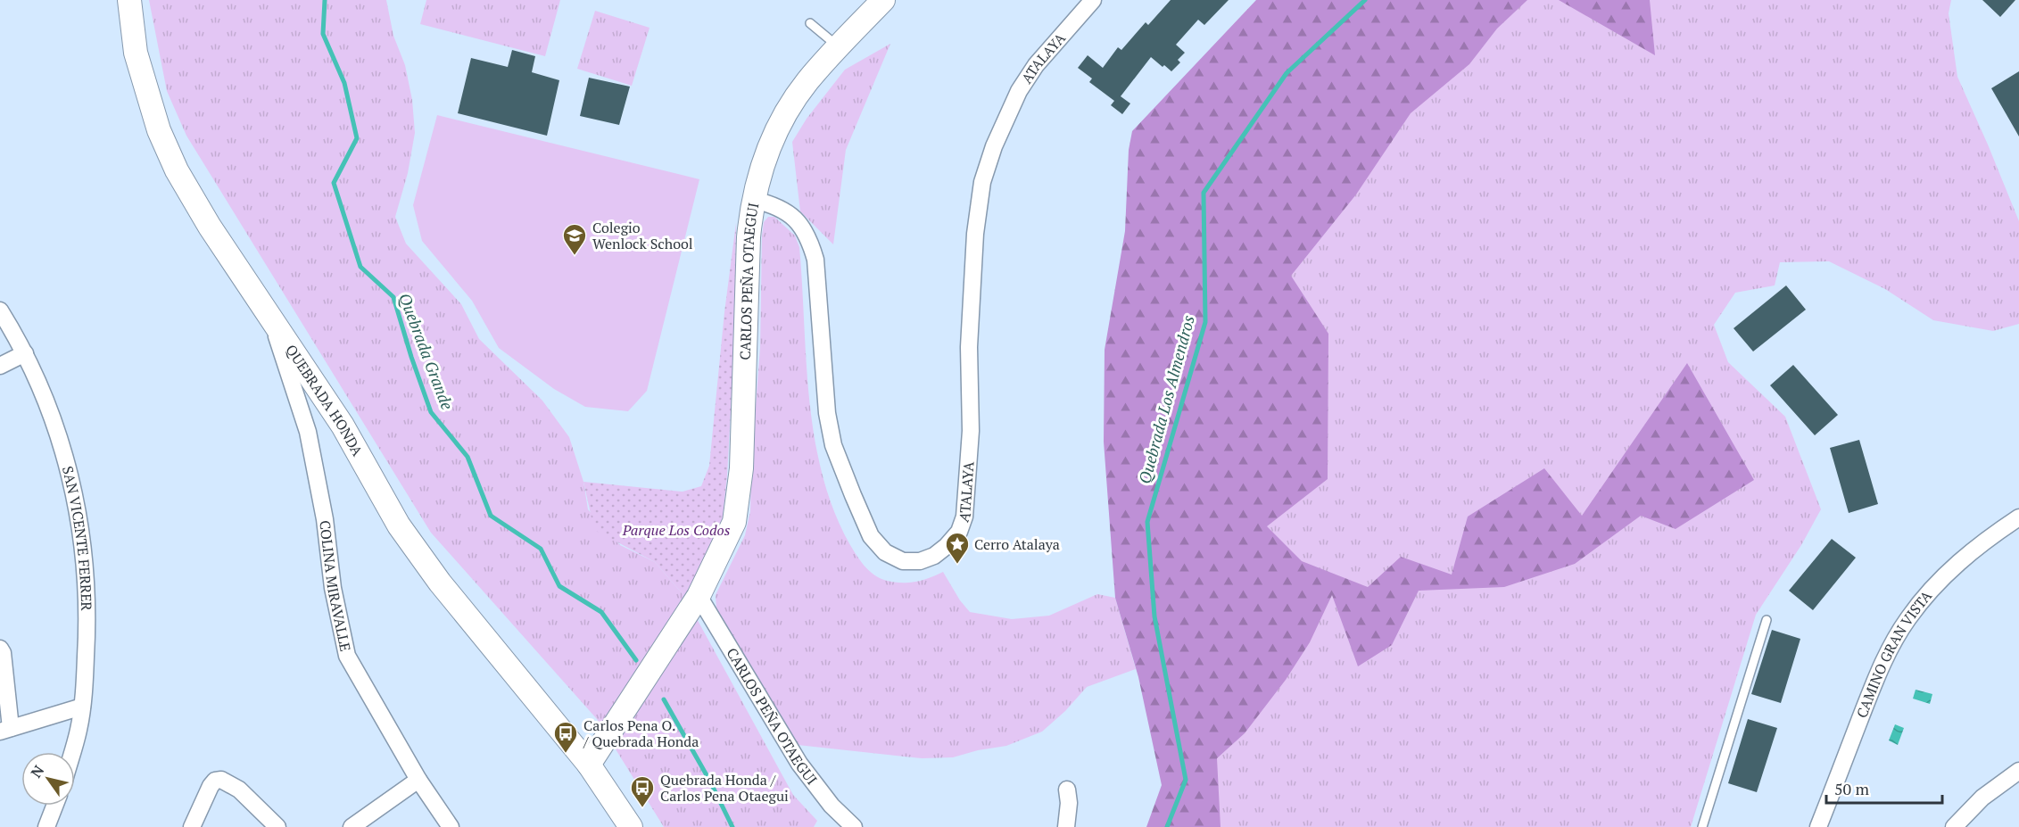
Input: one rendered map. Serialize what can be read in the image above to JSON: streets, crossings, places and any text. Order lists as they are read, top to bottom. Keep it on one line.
{"streets":{"street":["ATALAYA","CARLOS PEÑA OTAEGUI","QUEBRADA HONDA","SAN VICENTE FERRER","COLINA MIRAVALLE","CAMINO GRAN VISTA"]},"crossings":[["ATALAYA","CARLOS PEÑA OTAEGUI"],["CARLOS PEÑA OTAEGUI","QUEBRADA HONDA"],["QUEBRADA HONDA","COLINA MIRAVALLE"]],"water":["Quebrada Grande","Quebrada Los Almendros"],"parks":["Parque Los Codos"],"places":{"school or university":["Colegio Wenlock School"],"place":["Cerro Atalaya"],"bus stop":["Carlos Pena O. / Quebrada Honda","Quebrada Honda / Carlos Pena Otaegui"]},"scale_bar":"50 m","north":"top left"}
